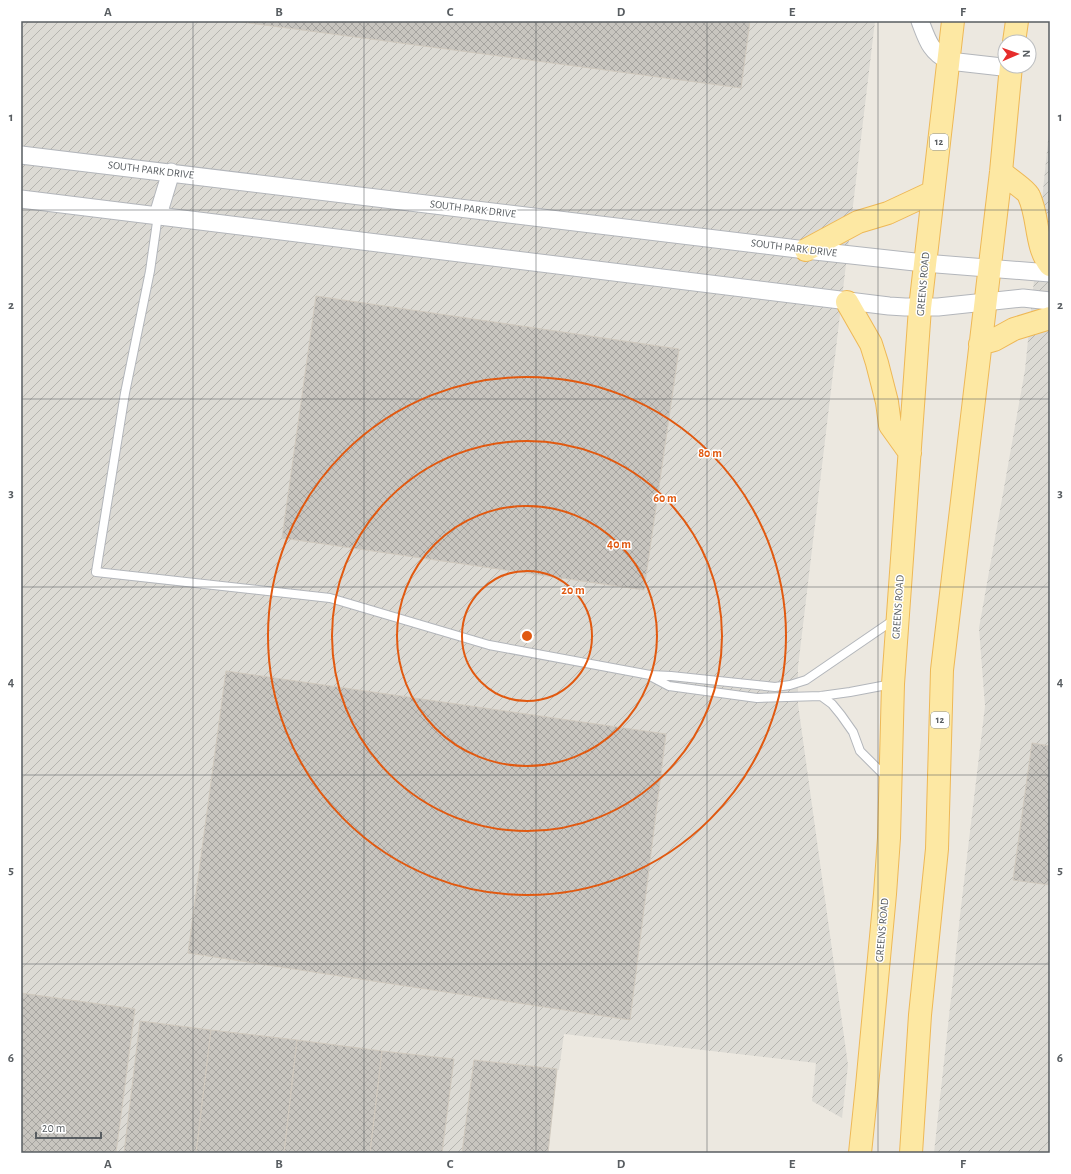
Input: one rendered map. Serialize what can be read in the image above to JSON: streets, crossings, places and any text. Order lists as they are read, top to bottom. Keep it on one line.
{"streets":{"main road":["12","GREENS ROAD"],"street":["SOUTH PARK DRIVE"]},"crossings":[["12","SOUTH PARK DRIVE"],["SOUTH PARK DRIVE","GREENS ROAD"]],"scale_bar":"20 m","north":"right","grid":{"columns":["A","B","C","D","E","F"],"rows":["1","2","3","4","5","6"]},"rings":["80 m","60 m","40 m","20 m"]}
